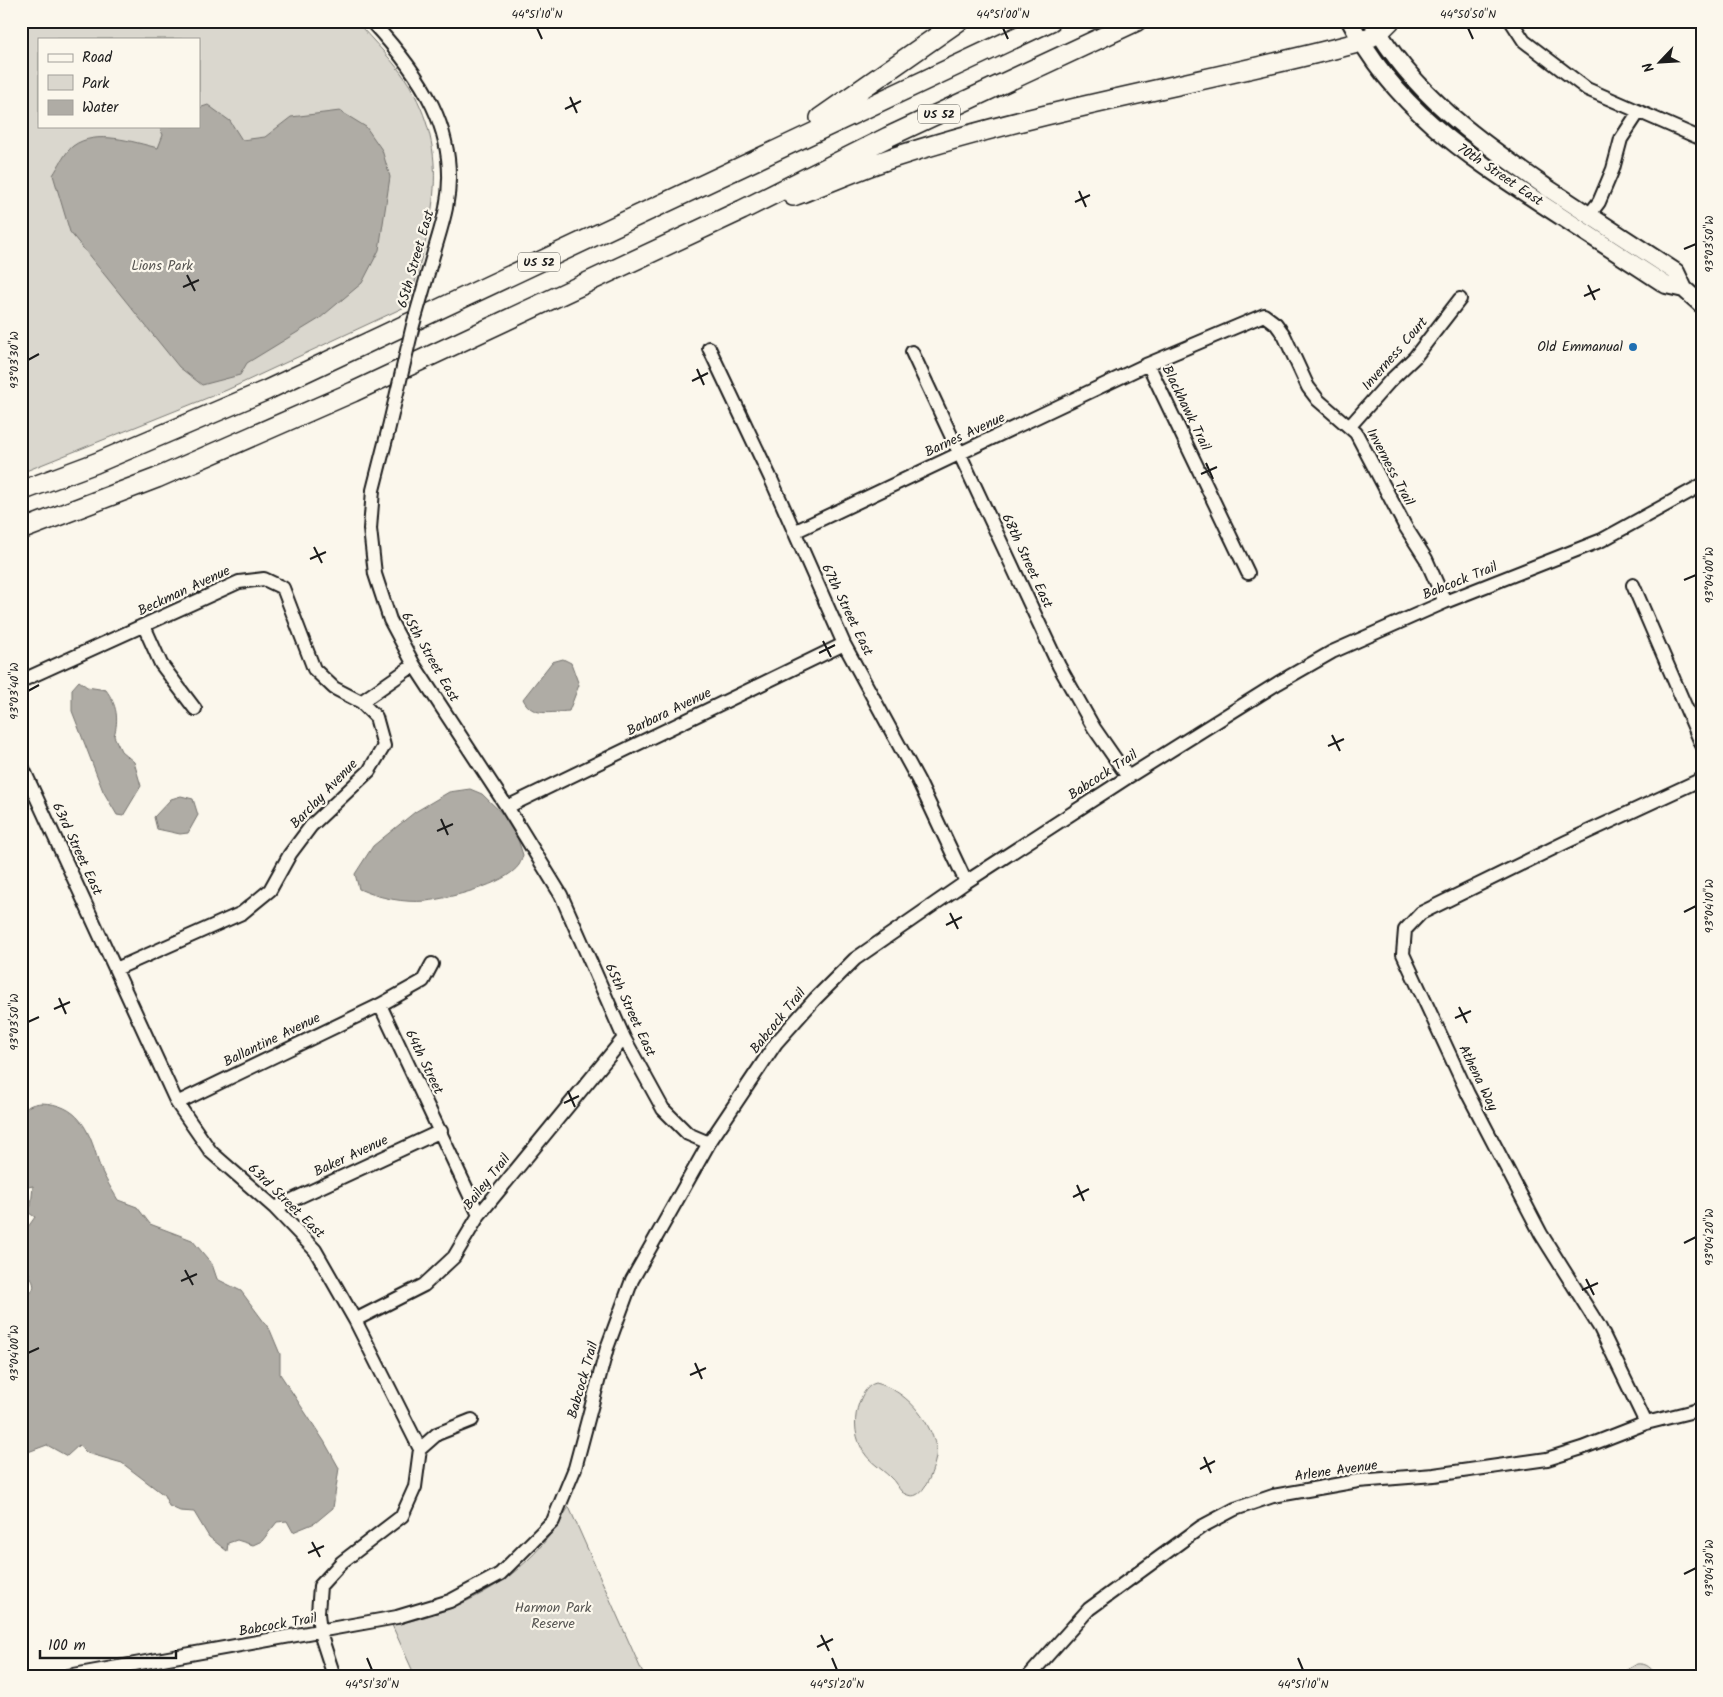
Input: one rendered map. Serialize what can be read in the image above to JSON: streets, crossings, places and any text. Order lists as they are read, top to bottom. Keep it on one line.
{"streets":{"highway":["US 52"],"main road":["70th Street East"],"street":["65th Street East","Inverness Court","Blackhawk Trail","Barnes Avenue","Inverness Trail","68th Street East","Babcock Trail","Beckman Avenue","67th Street East","Barbara Avenue","Barclay Avenue","63rd Street East","Ballantine Avenue","64th Street","Athena Way","Baker Avenue","Bailey Trail","Arlene Avenue"]},"crossings":[["65th Street East","Babcock Trail"],["65th Street East","Barbara Avenue"],["65th Street East","Bailey Trail"],["Inverness Court","Inverness Trail"],["Blackhawk Trail","Barnes Avenue"],["Blackhawk Trail","Inverness Trail"],["Barnes Avenue","Inverness Trail"],["Barnes Avenue","68th Street East"],["Barnes Avenue","67th Street East"],["Inverness Trail","Babcock Trail"],["68th Street East","Babcock Trail"],["Babcock Trail","67th Street East"],["Beckman Avenue","Barclay Avenue"],["67th Street East","Barbara Avenue"],["Barclay Avenue","63rd Street East"],["63rd Street East","Ballantine Avenue"],["63rd Street East","Baker Avenue"],["63rd Street East","Bailey Trail"],["Ballantine Avenue","64th Street"],["64th Street","Baker Avenue"],["64th Street","Bailey Trail"],["Athena Way","Arlene Avenue"]],"parks":["Lions Park","Harmon Park Reserve"],"places":["Old Emmanual"],"legend":["Road","Park","Water"],"scale_bar":"100 m","north":"bottom left","coordinates":["44°51'10\"N","44°51'00\"N","44°50'50\"N","93°03'50\"W","93°03'30\"W","93°04'00\"W","93°03'40\"W","93°04'10\"W","93°04'20\"W","93°04'30\"W","44°51'30\"N","44°51'20\"N"]}
